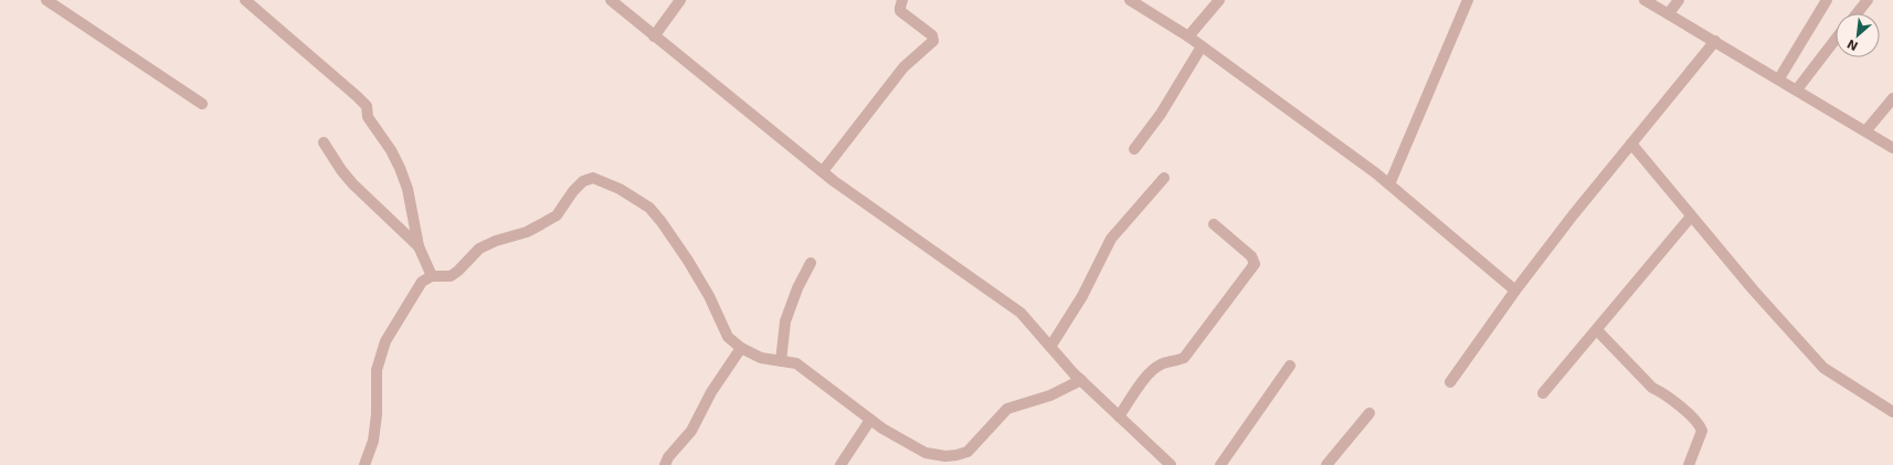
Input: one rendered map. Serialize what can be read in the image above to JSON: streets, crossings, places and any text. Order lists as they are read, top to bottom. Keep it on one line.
{"north":"bottom left"}
